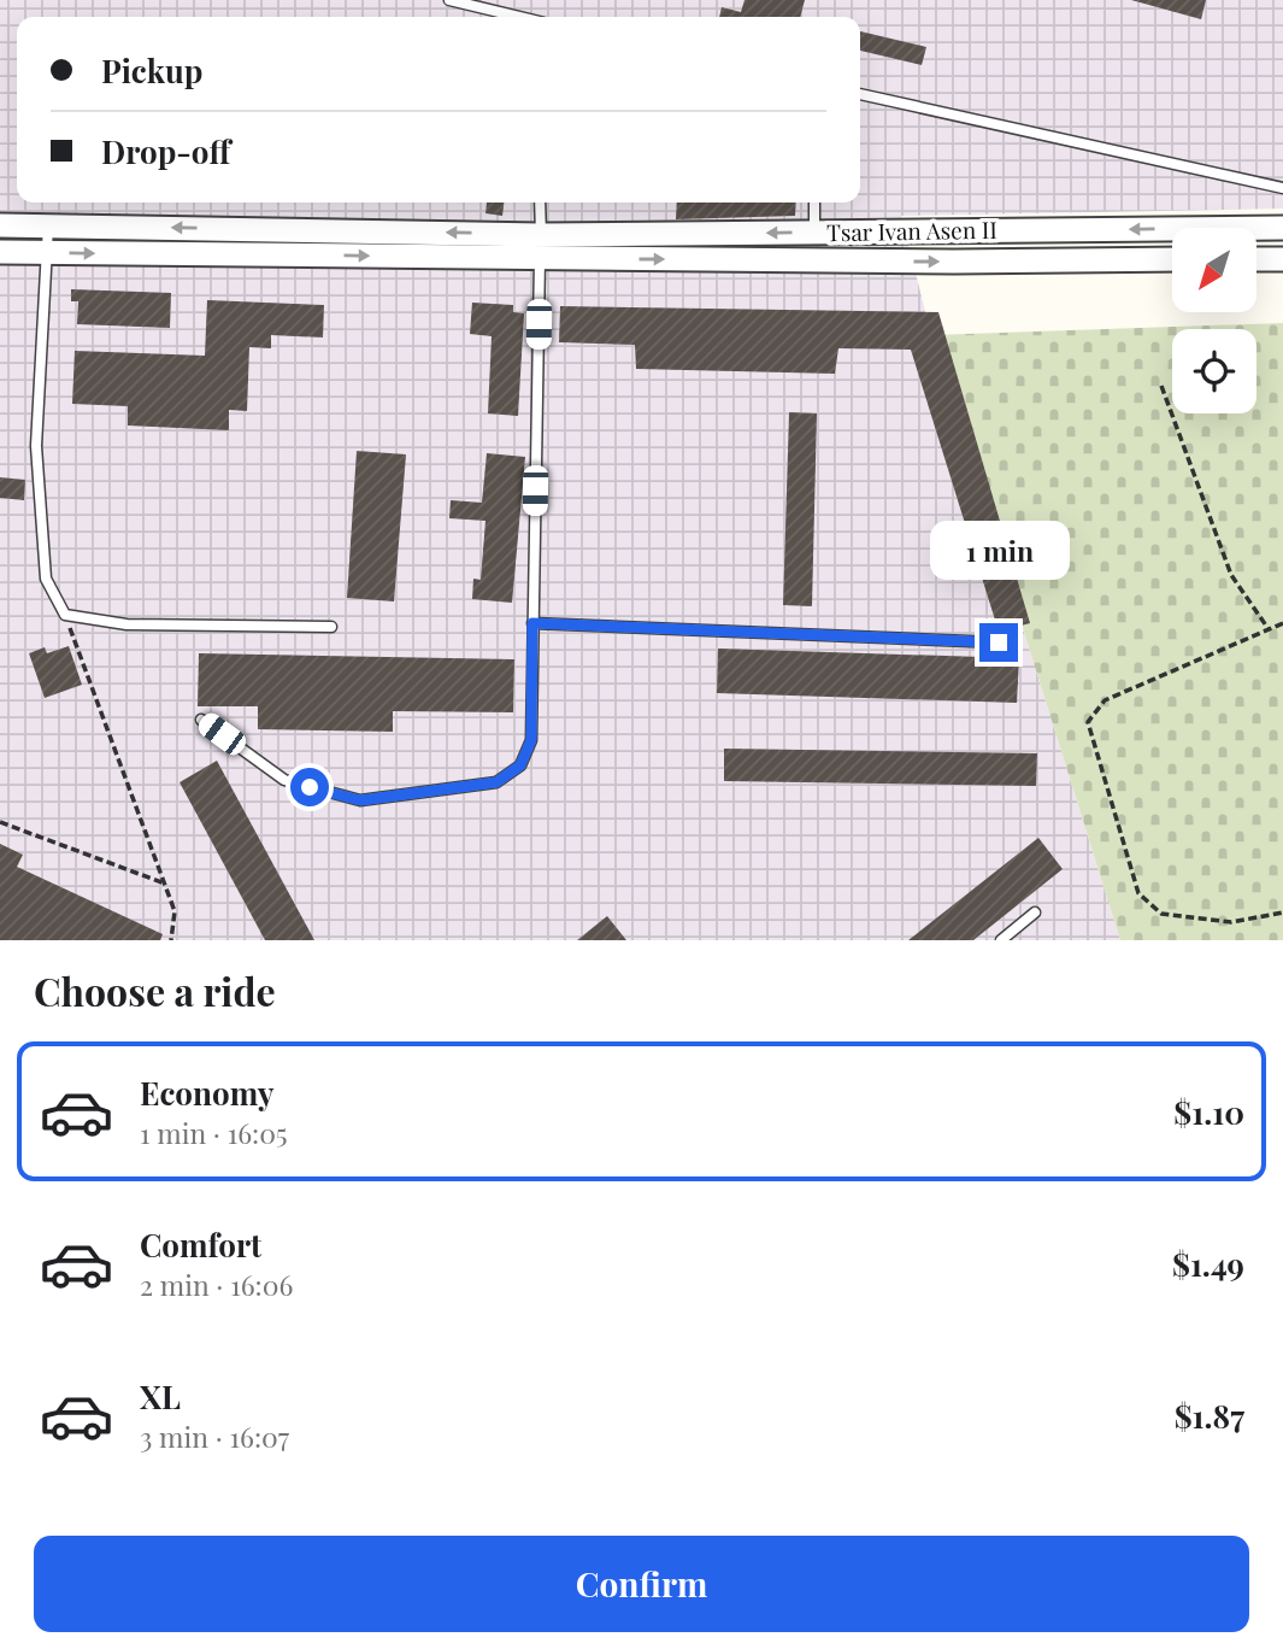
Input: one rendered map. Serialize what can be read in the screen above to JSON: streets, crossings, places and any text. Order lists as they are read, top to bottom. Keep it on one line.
{"streets":{"street":["Tsar Ivan Asen II"]},"north":"bottom left","page":{"banner":["Pickup","Drop-off"],"bubble":"1 min","heading":"Choose a ride","list":[{"name":"Economy","note":"1 min · 16:05","value":"$1.10"},{"name":"Comfort","note":"2 min · 16:06","value":"$1.49"},{"name":"XL","note":"3 min · 16:07","value":"$1.87"}],"buttons":"Confirm"}}
